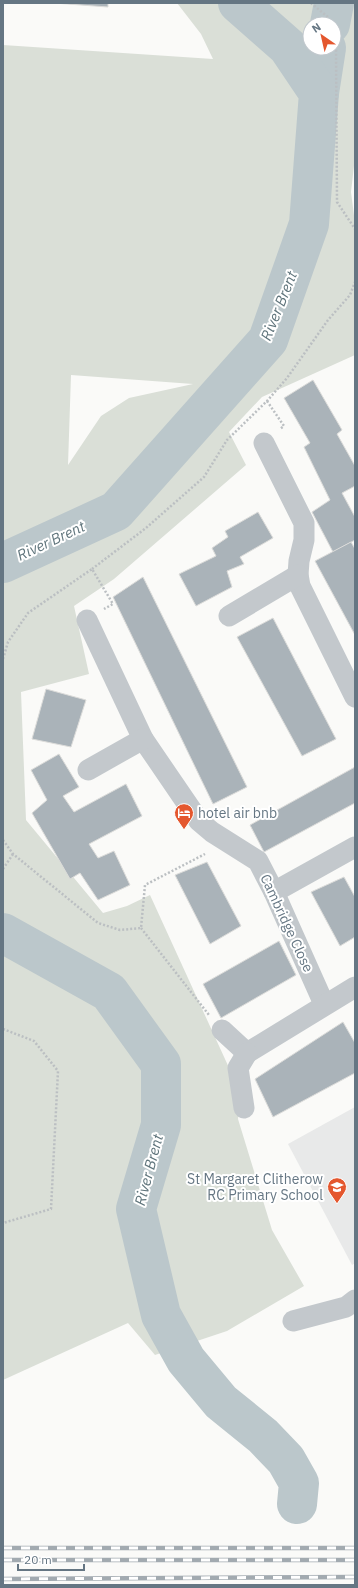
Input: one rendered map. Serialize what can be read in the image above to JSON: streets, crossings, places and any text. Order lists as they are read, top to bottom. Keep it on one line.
{"streets":{"street":["Cambridge Close"]},"water":["River Brent"],"places":{"hotel":["hotel air bnb"],"school or university":["St Margaret Clitherow RC Primary School"]},"scale_bar":"20 m","north":"top left"}
